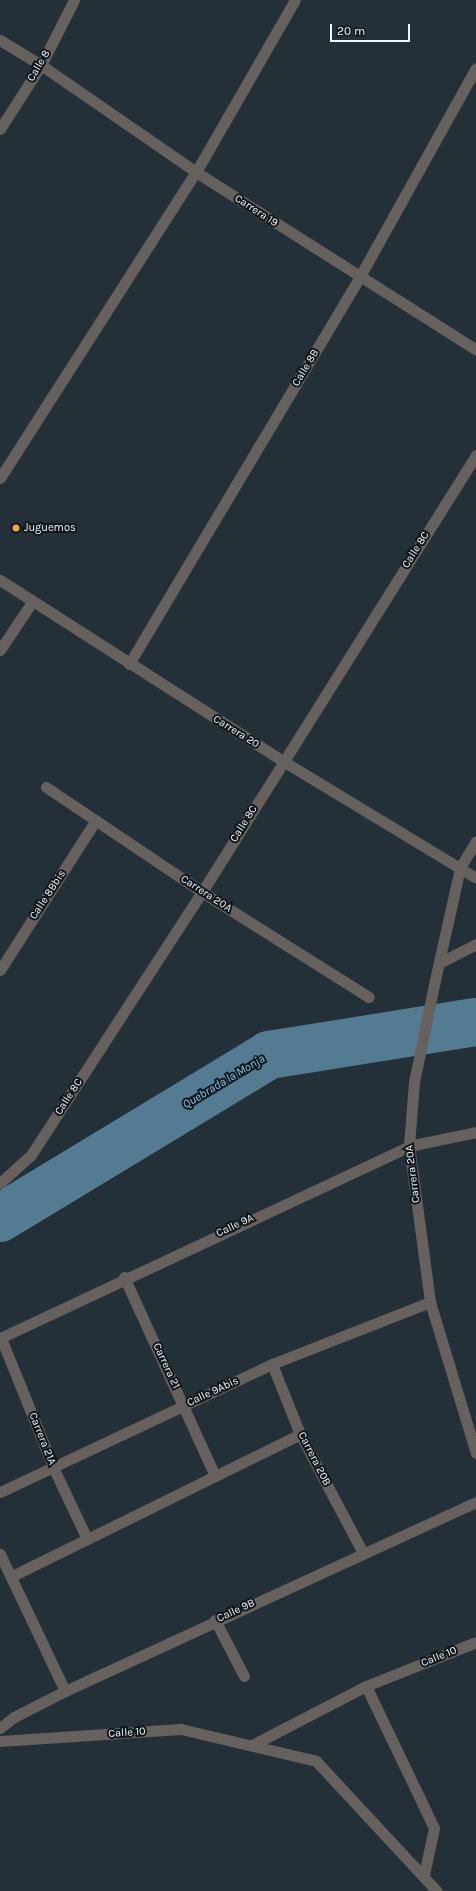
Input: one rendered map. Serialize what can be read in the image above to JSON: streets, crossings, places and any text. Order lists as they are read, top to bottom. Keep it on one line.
{"streets":{"street":["Calle 8","Carrera 19","Calle 8B","Calle 8C","Carrera 20","Carrera 20A","Calle 8Bbis","Calle 9A","Carrera 21","Calle 9Abis","Carrera 21A","Carrera 20B","Calle 9B","Calle 10"]},"crossings":[["Calle 8","Carrera 19"],["Carrera 19","Calle 8B"],["Calle 8B","Carrera 20"],["Calle 8C","Carrera 20"],["Calle 8C","Carrera 20A"],["Carrera 20","Carrera 20A"],["Carrera 20A","Calle 8Bbis"],["Carrera 20A","Calle 9A"],["Carrera 20A","Calle 9Abis"],["Calle 9A","Carrera 21"],["Calle 9A","Carrera 21A"],["Carrera 21","Calle 9Abis"],["Calle 9Abis","Carrera 21A"],["Calle 9Abis","Carrera 20B"],["Carrera 20B","Calle 9B"]],"water":["Quebrada la Monja"],"places":["Juguemos"],"scale_bar":"20 m"}
